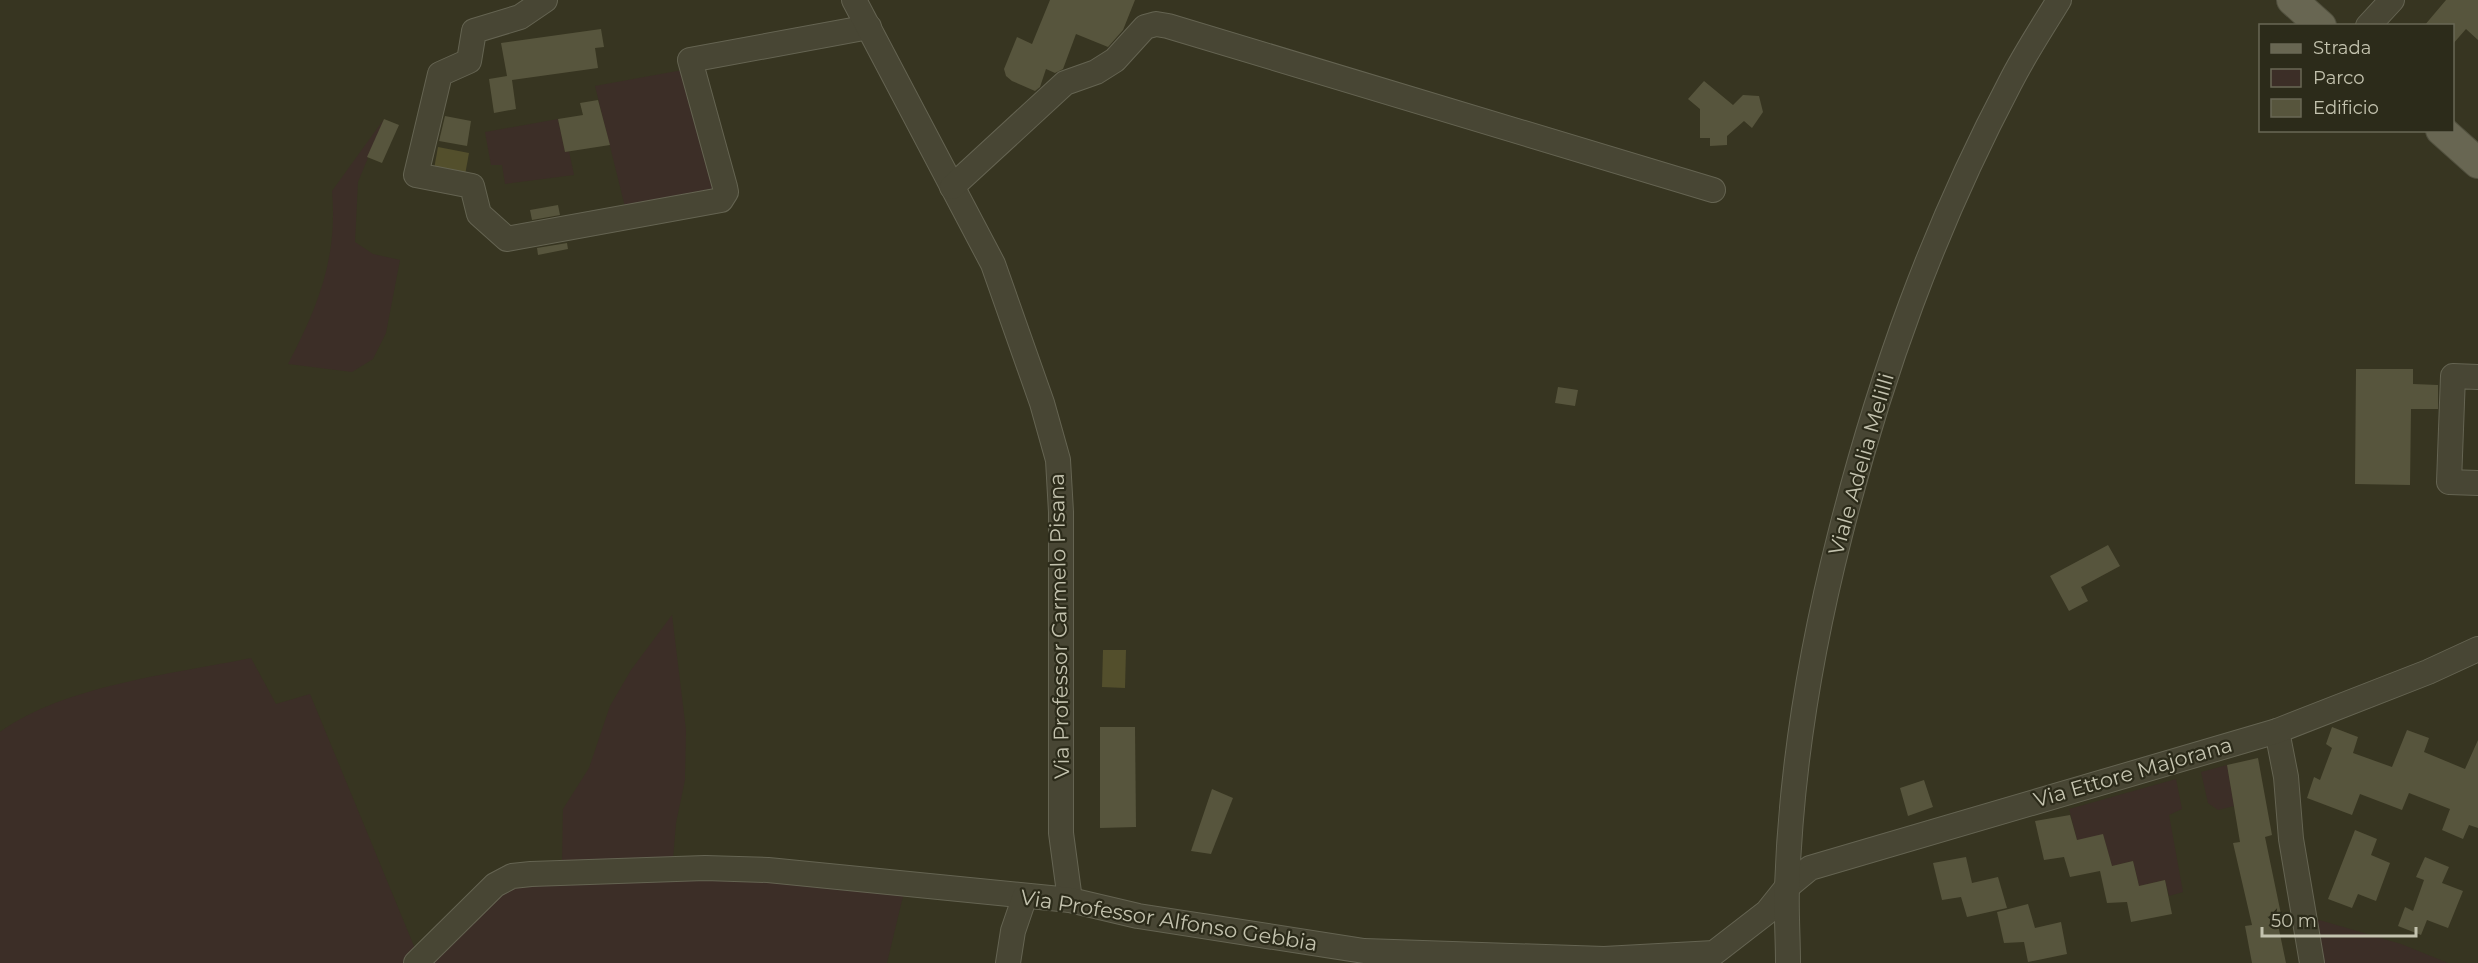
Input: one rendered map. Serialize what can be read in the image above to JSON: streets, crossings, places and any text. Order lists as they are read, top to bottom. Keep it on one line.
{"streets":{"street":["Viale Adelia Melilli","Via Professor Carmelo Pisana","Via Ettore Majorana","Via Professor Alfonso Gebbia"]},"crossings":[["Viale Adelia Melilli","Via Ettore Majorana"],["Viale Adelia Melilli","Via Professor Alfonso Gebbia"],["Via Professor Carmelo Pisana","Via Professor Alfonso Gebbia"],["Via Ettore Majorana","Via Professor Alfonso Gebbia"]],"legend":["Strada","Parco","Edificio"],"scale_bar":"50 m"}
